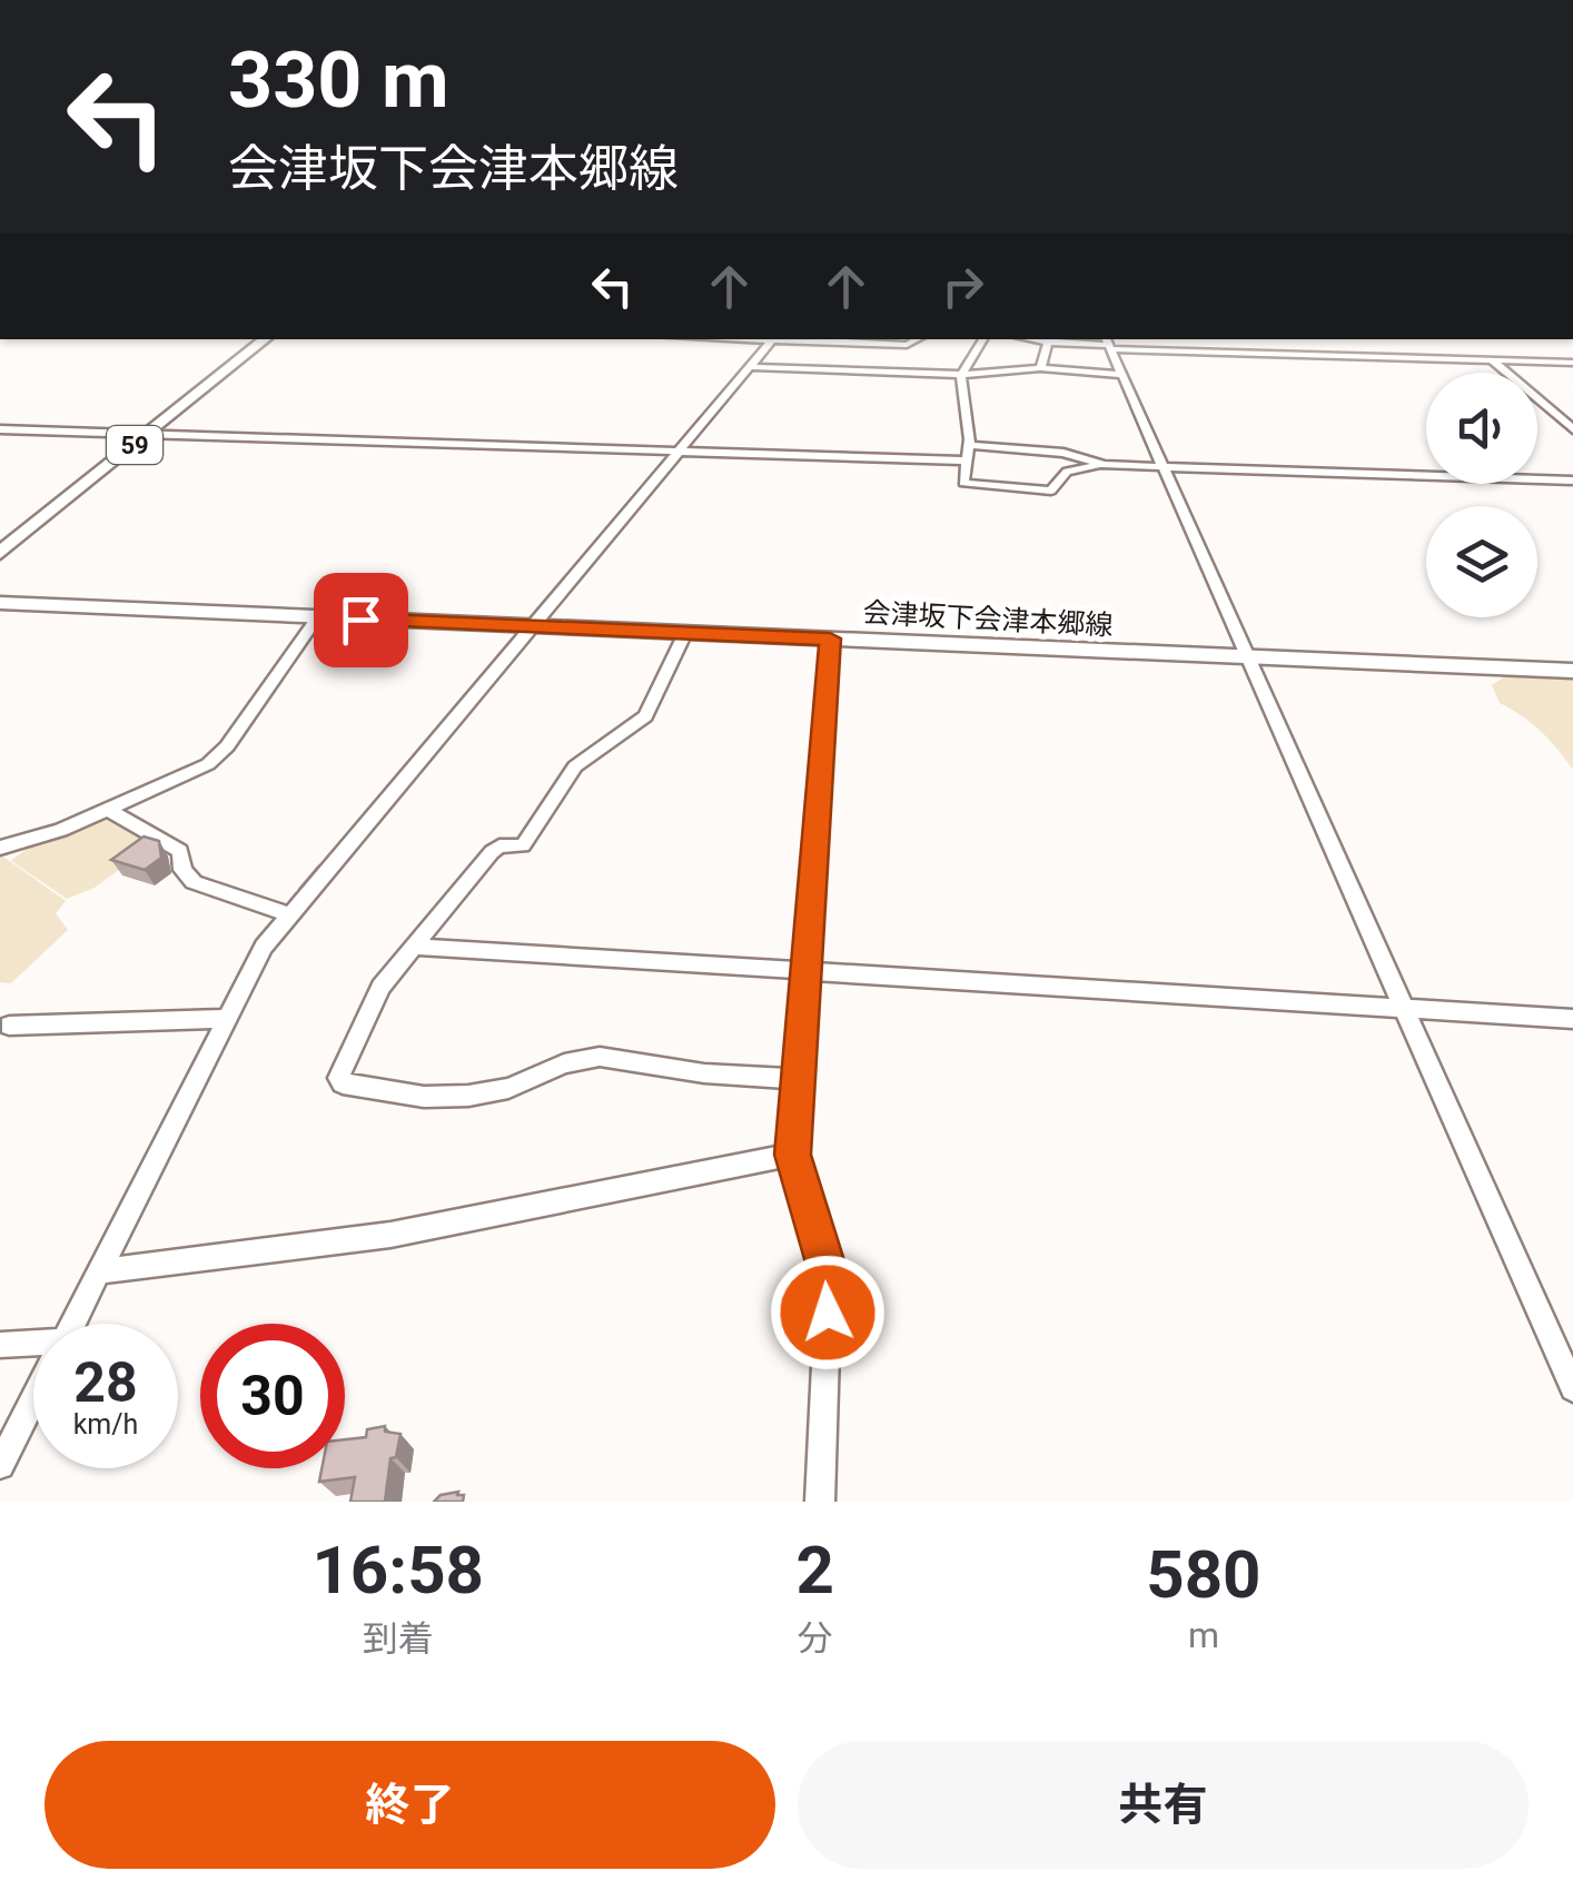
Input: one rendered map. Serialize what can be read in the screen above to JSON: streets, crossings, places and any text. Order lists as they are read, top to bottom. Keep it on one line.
{"streets":{"main road":["59","会津坂下会津本郷線"]},"page":{"turn":["330 m","会津坂下会津本郷線"],"speed":"28 km/h","limit":"30","eta":["16:58","到着","2","分","580","m"],"buttons":["終了","共有"]}}
